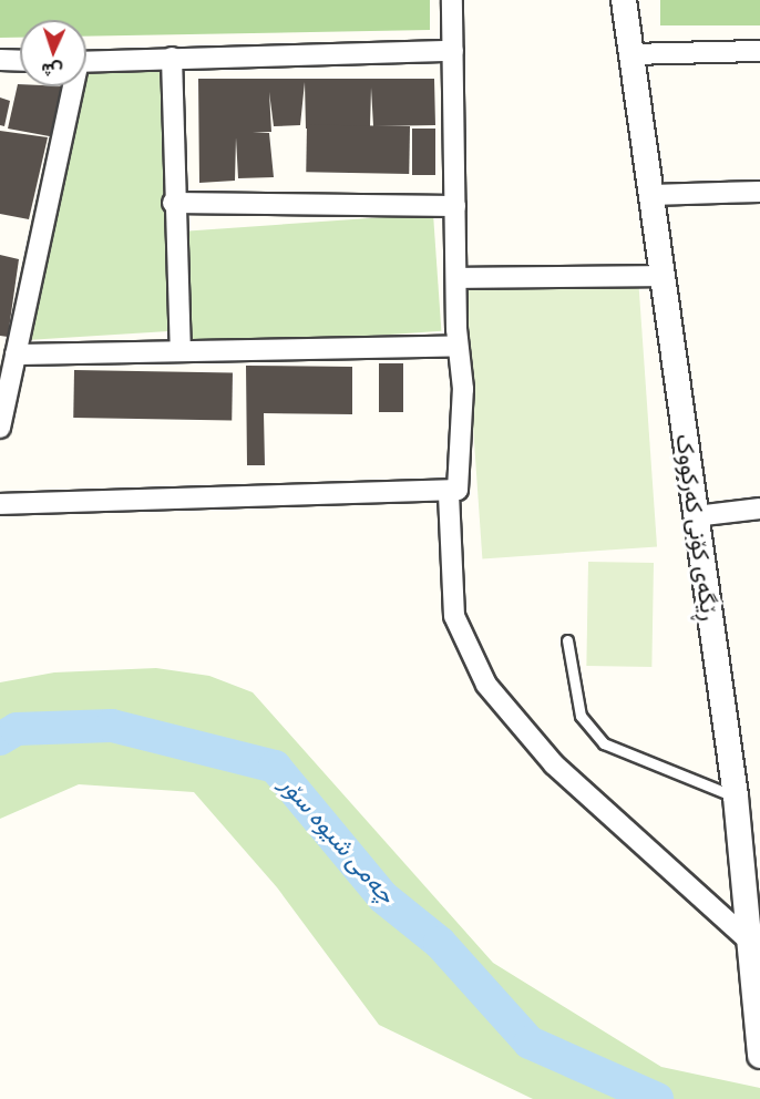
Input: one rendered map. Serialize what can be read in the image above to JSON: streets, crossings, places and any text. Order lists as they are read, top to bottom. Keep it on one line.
{"streets":{"street":["ڕێگەی کۆنی کەرکووک"]},"water":["چەمی شیوە سۆر"],"north":"bottom"}
